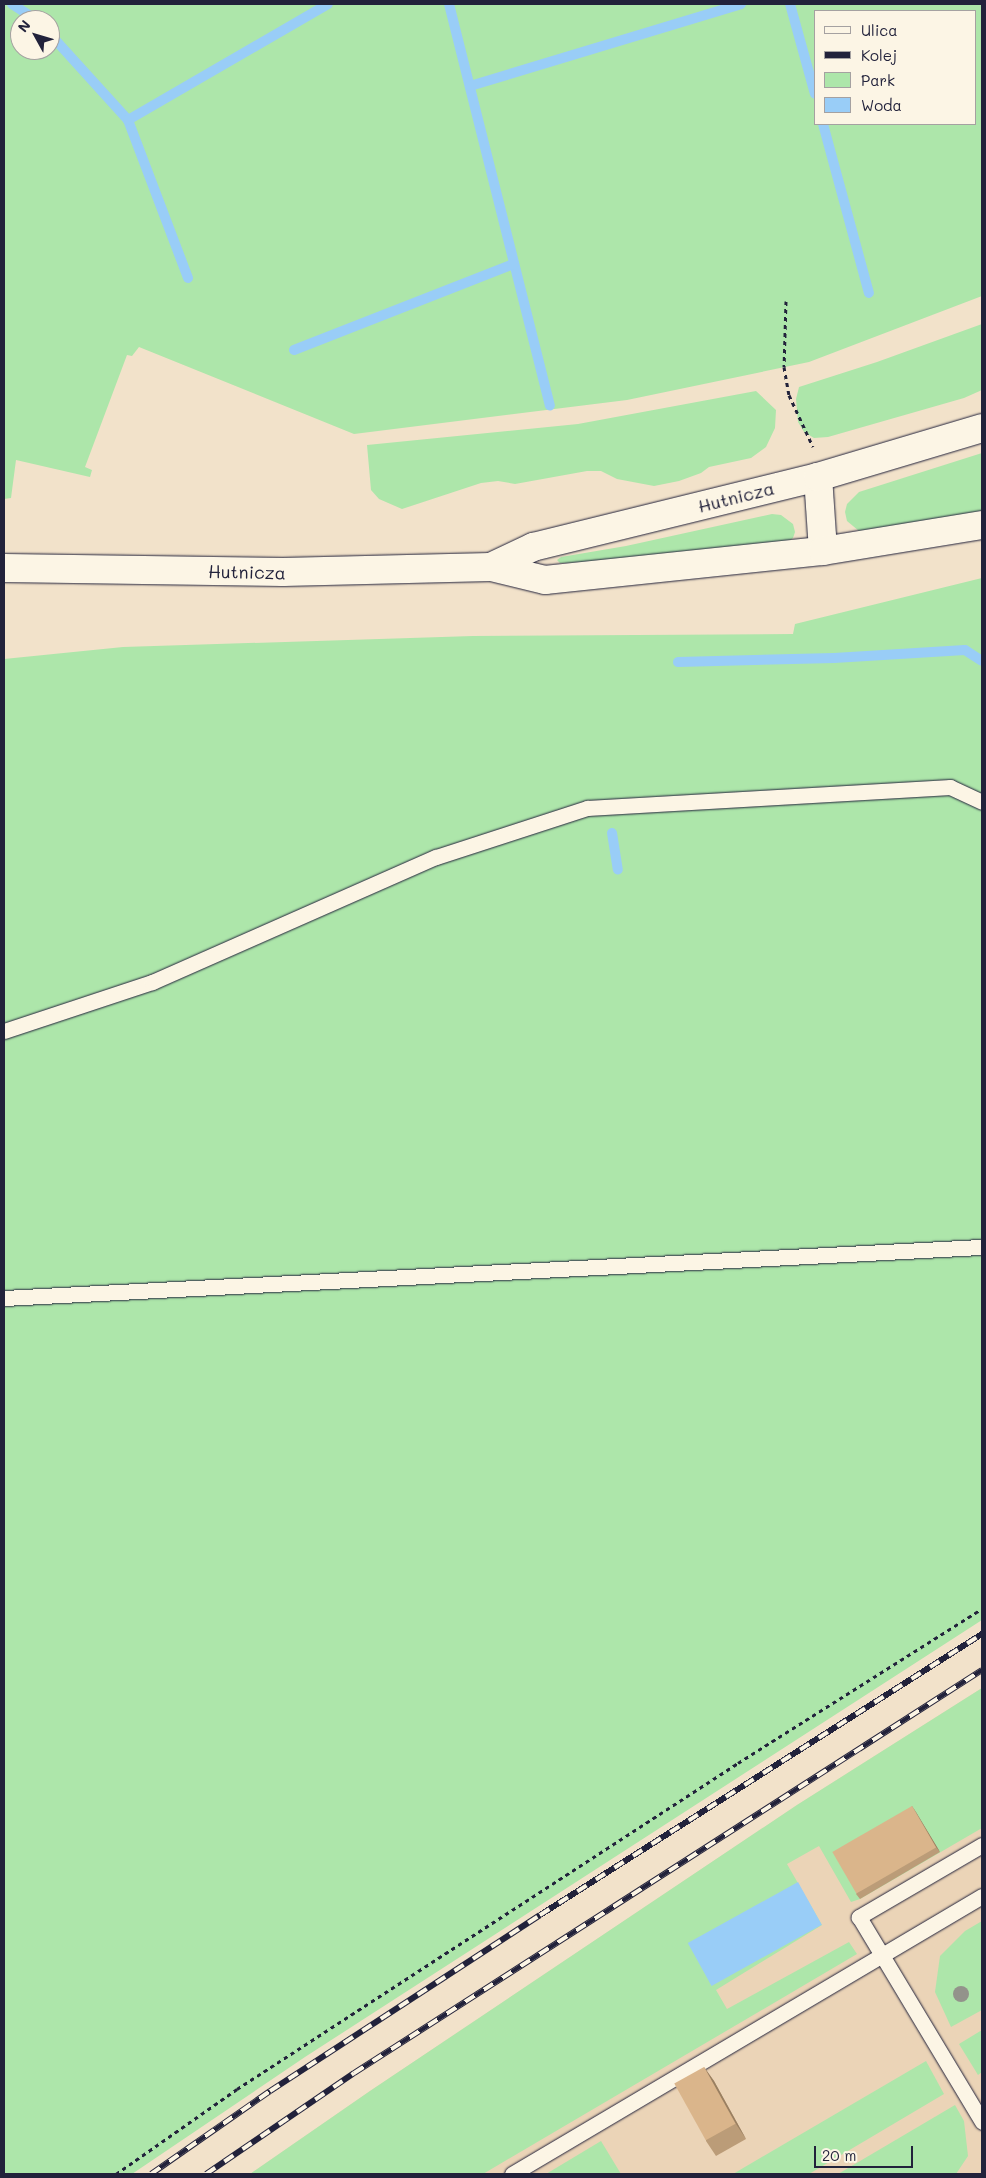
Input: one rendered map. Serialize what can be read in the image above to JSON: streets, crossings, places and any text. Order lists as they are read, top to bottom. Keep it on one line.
{"streets":{"main road":["Hutnicza"]},"legend":["Ulica","Kolej","Park","Woda"],"scale_bar":"20 m","north":"top left"}
